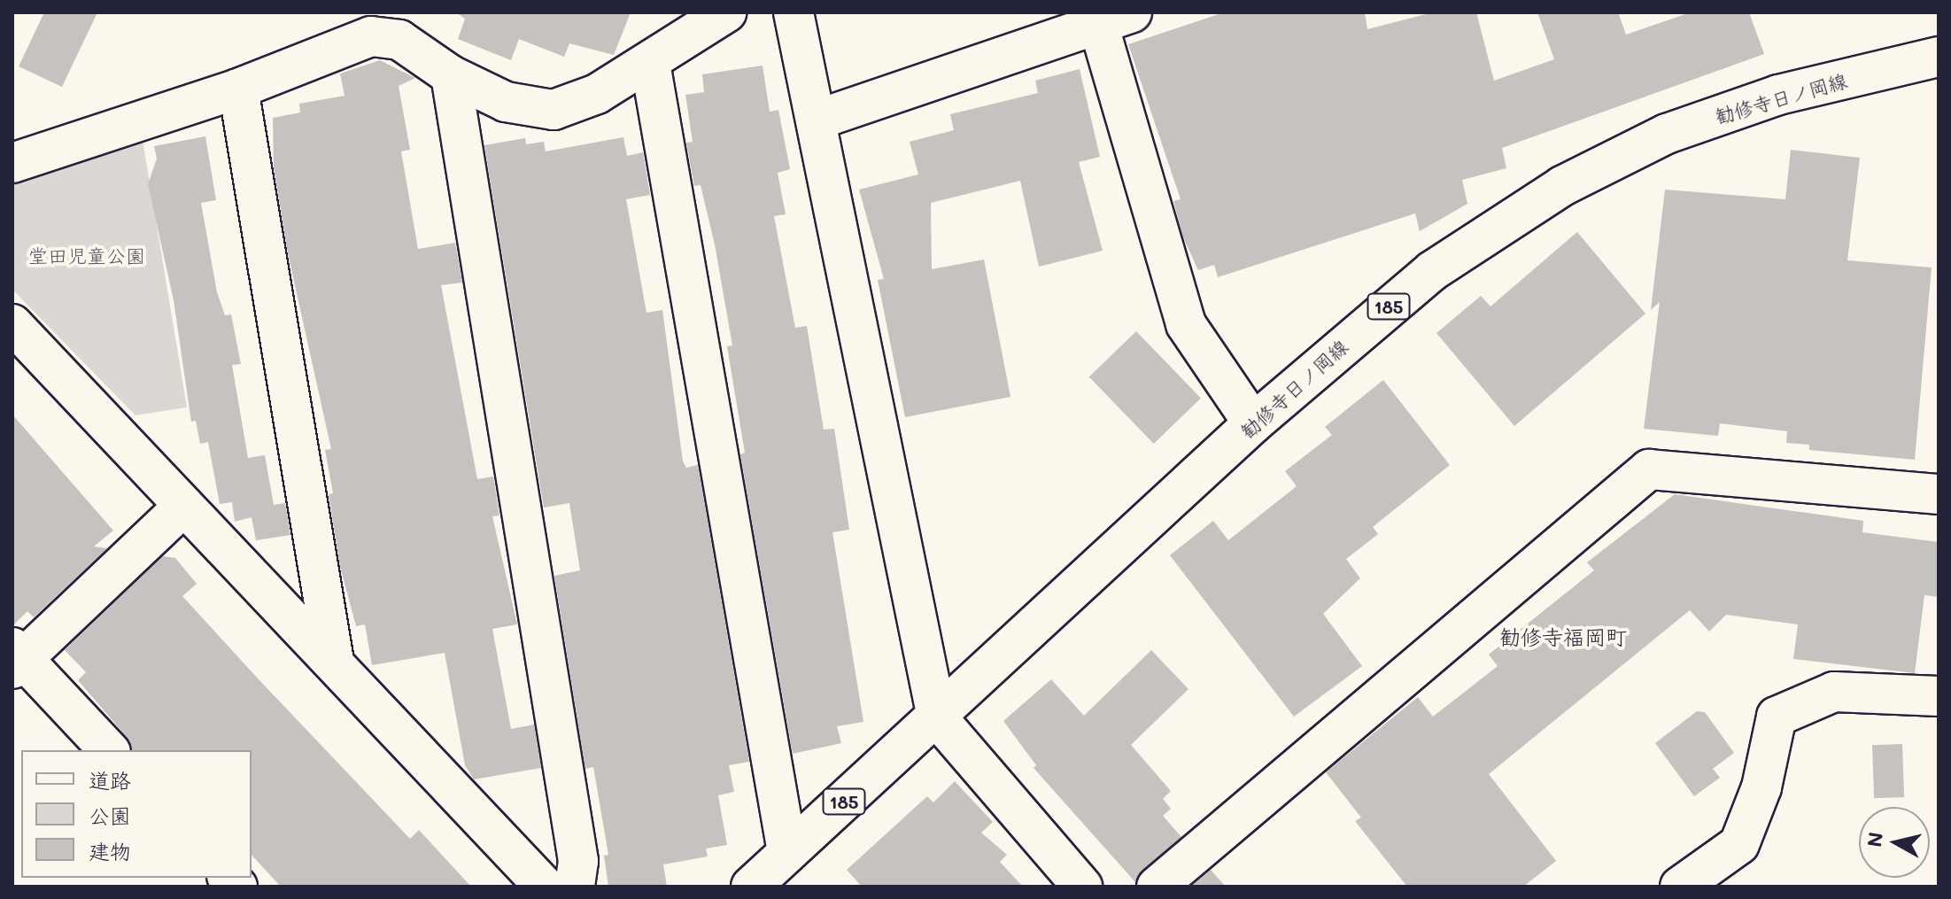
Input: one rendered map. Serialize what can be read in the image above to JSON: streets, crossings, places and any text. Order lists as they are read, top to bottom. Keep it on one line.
{"streets":{"street":["勧修寺日ノ岡線","185"]},"districts":["勧修寺福岡町"],"parks":["堂田児童公園"],"legend":["道路","公園","建物"],"north":"left"}
